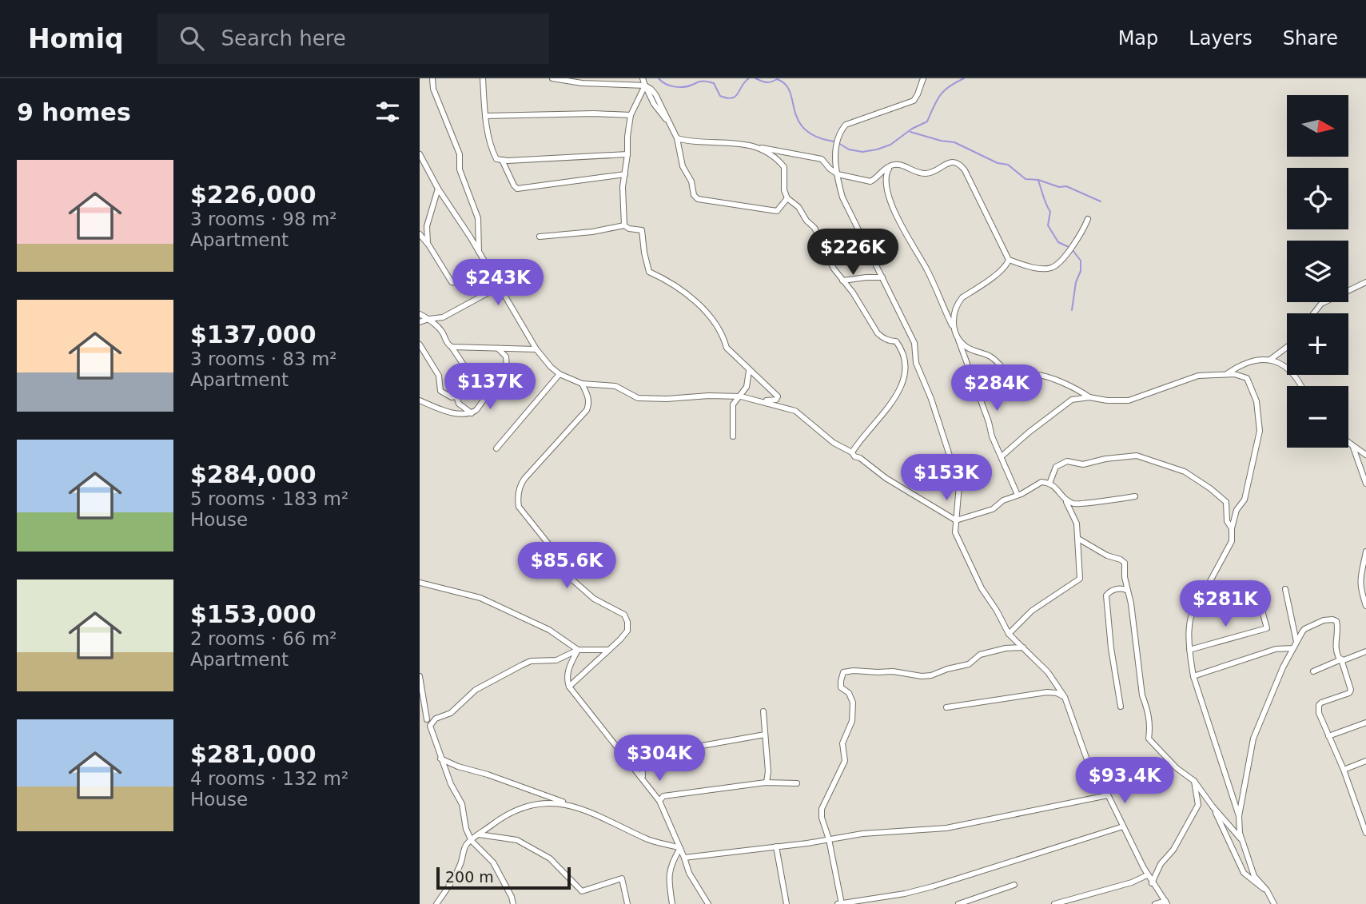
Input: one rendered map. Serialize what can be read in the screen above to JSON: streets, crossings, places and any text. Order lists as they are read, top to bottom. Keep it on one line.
{"scale_bar":"200 m","north":"right","page":{"header":"Homiq","search":"Search here","nav":["Map","Layers","Share"],"heading":"9 homes","map_buttons":["+","−"],"list":[{"name":"$226,000","note":"3 rooms · 98 m² · Apartment"},{"name":"$137,000","note":"3 rooms · 83 m² · Apartment"},{"name":"$284,000","note":"5 rooms · 183 m² · House"},{"name":"$153,000","note":"2 rooms · 66 m² · Apartment"},{"name":"$281,000","note":"4 rooms · 132 m² · House"}],"price":["$226K","$243K","$137K","$284K","$153K","$85.6K","$281K","$304K","$93.4K"],"scale":"200 m"}}
